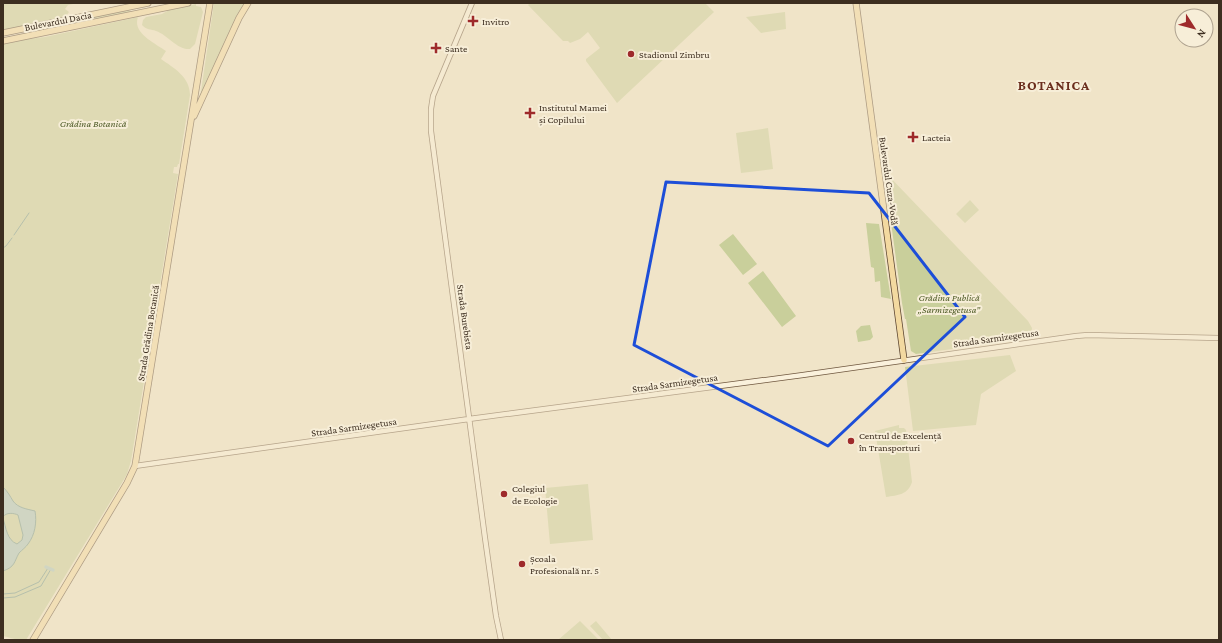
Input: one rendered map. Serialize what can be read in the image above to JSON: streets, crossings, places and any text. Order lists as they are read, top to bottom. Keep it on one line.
{"streets":{"main road":["Bulevardul Dacia","Bulevardul Cuza-Vodă","Strada Burebista","Strada Grădina Botanică","Strada Sarmizegetusa"]},"crossings":[["Bulevardul Cuza-Vodă","Strada Sarmizegetusa"],["Strada Burebista","Strada Sarmizegetusa"],["Strada Grădina Botanică","Strada Sarmizegetusa"]],"districts":["BOTANICA"],"parks":["Grădina Botanică","Grădina Publică „Sarmizegetusa”"],"places":{"health":["Invitro","Sante","Institutul Mamei și Copilului","Lacteia"],"other":["Stadionul Zimbru","Centrul de Excelență în Transporturi","Colegiul de Ecologie","Școala Profesională nr. 5"]},"north":"bottom right"}
